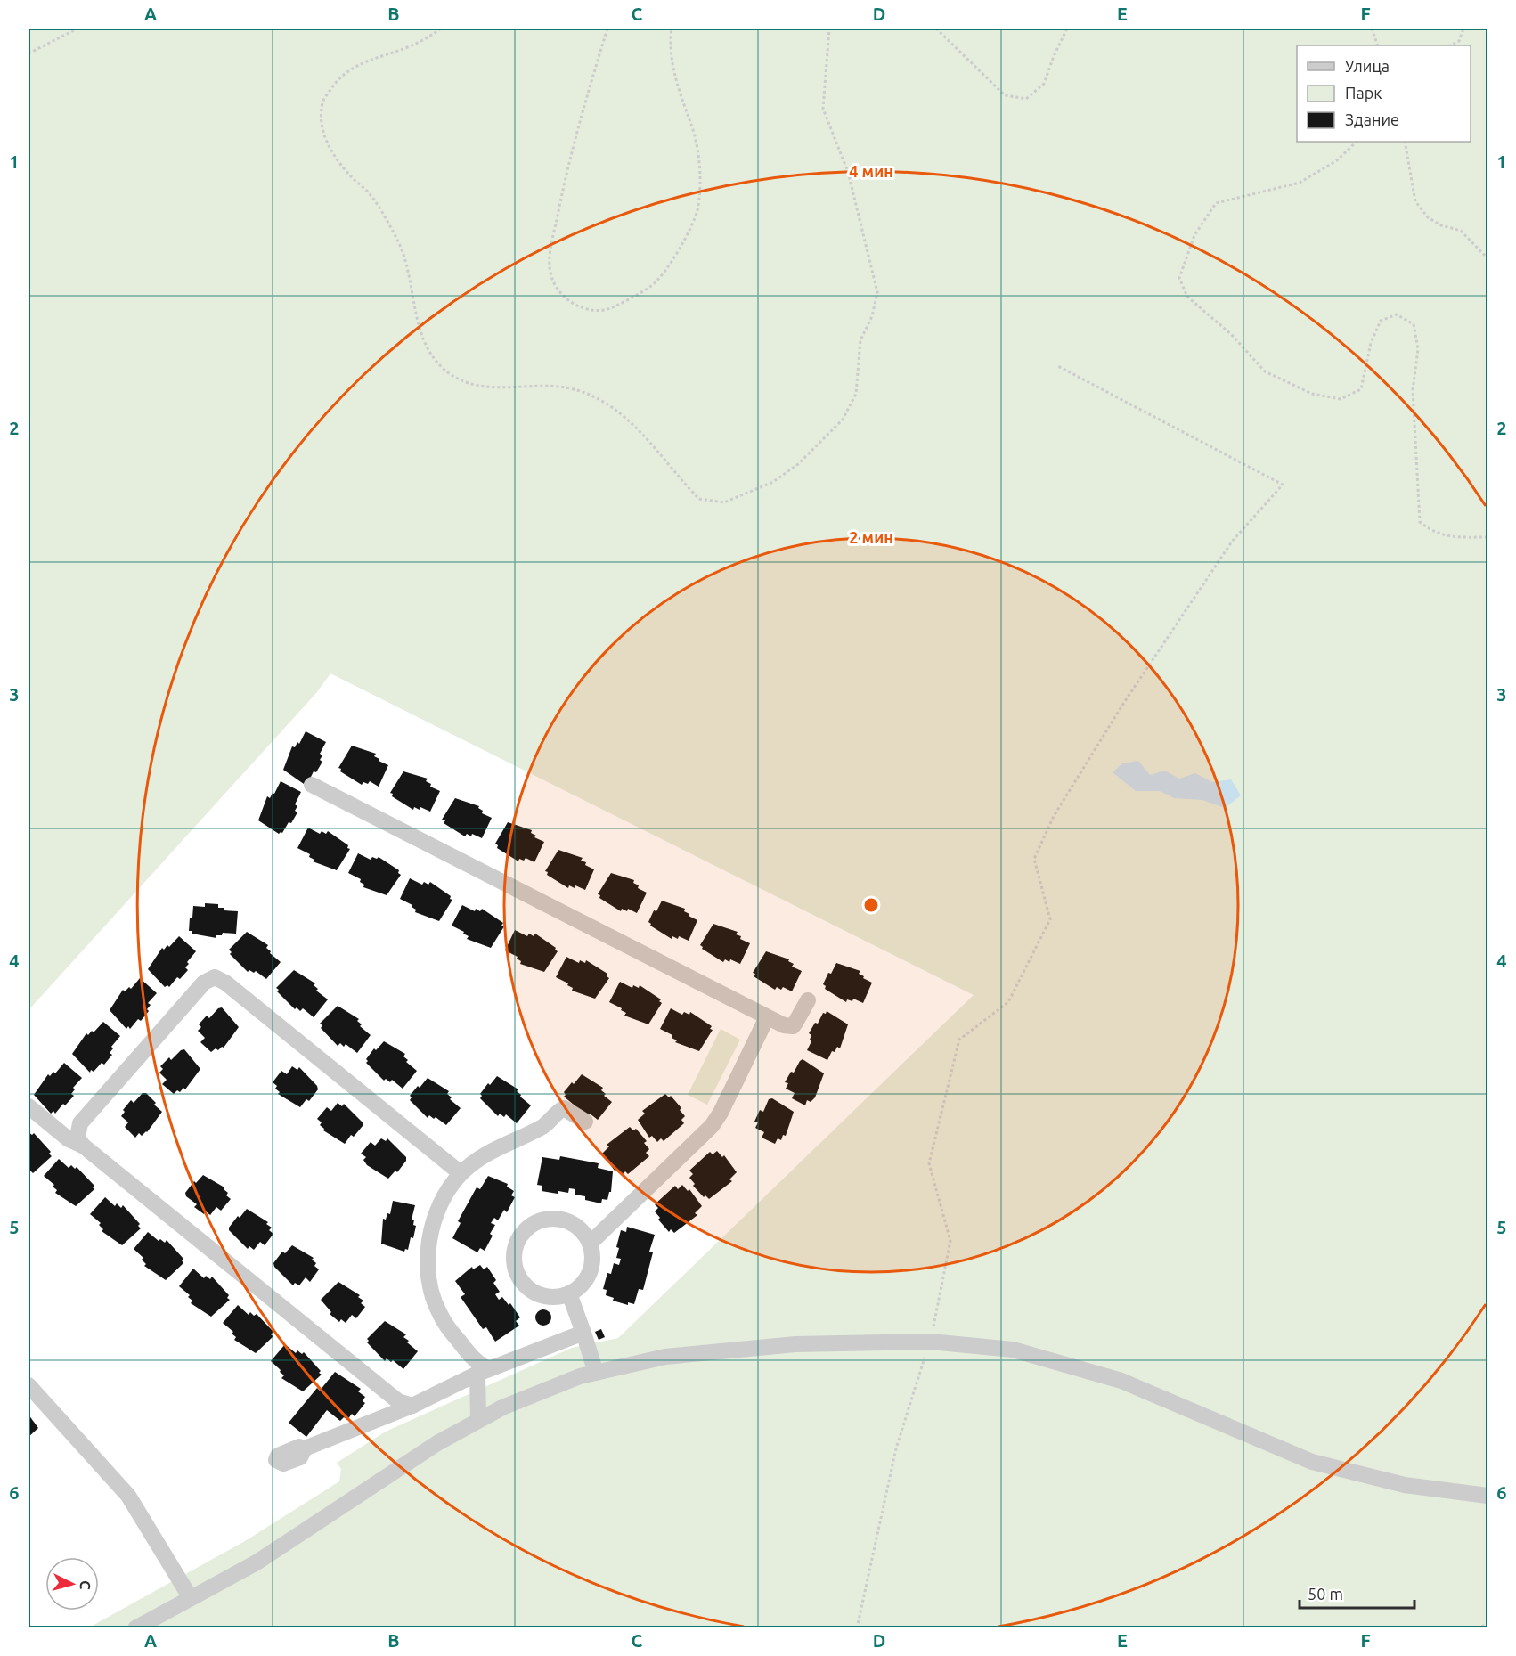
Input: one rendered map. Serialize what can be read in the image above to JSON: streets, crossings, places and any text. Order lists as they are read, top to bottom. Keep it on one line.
{"legend":["Улица","Парк","Здание"],"scale_bar":"50 m","north":"right","grid":{"columns":["A","B","C","D","E","F"],"rows":["1","2","3","4","5","6"]},"rings":["4 мин","2 мин"]}
